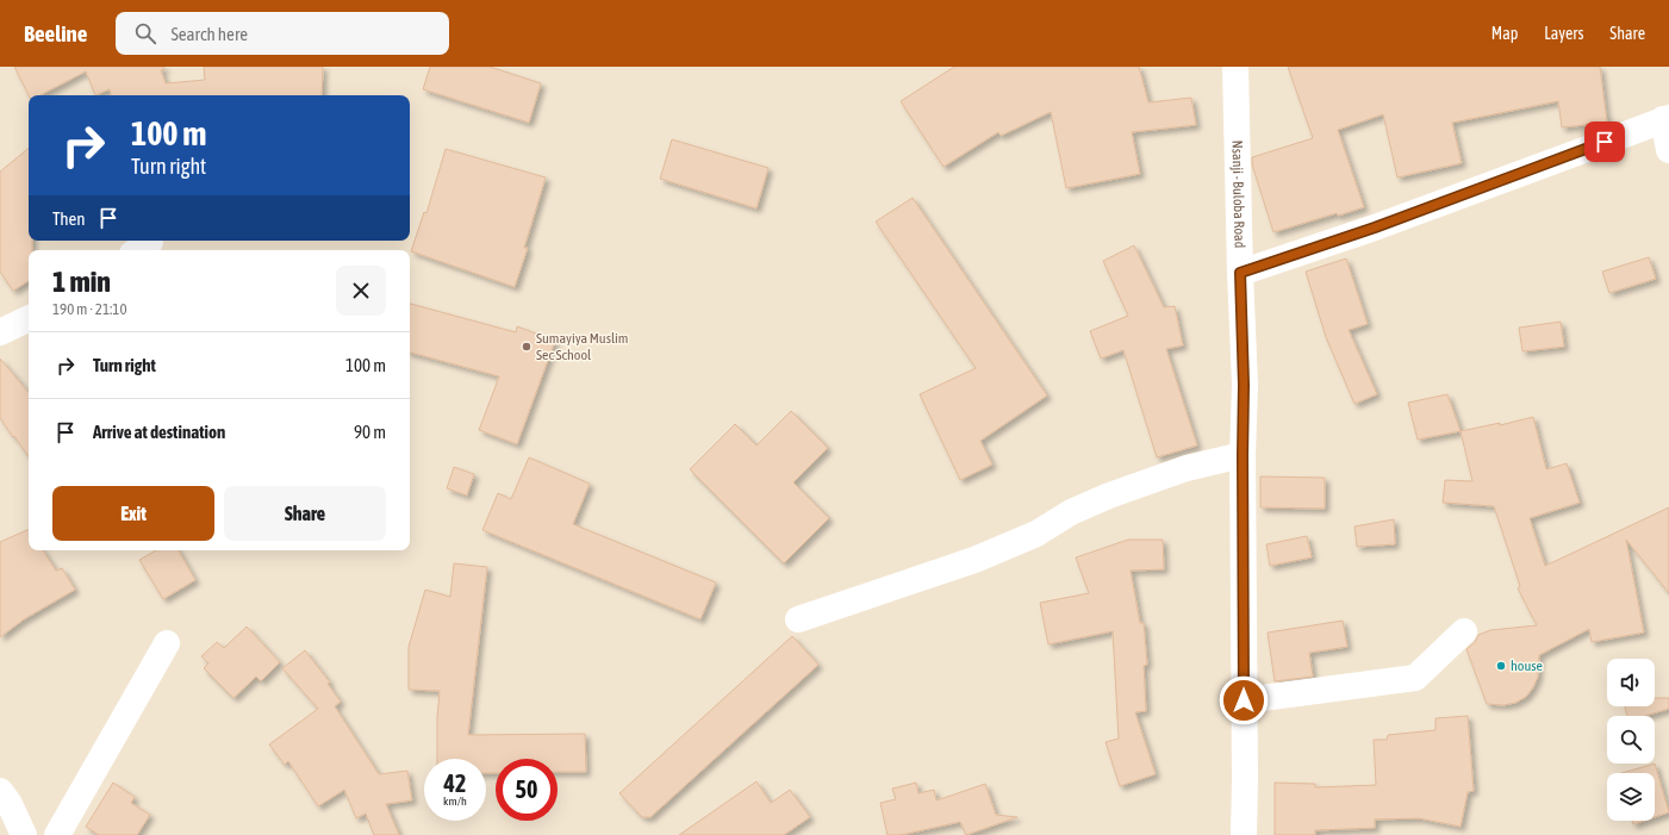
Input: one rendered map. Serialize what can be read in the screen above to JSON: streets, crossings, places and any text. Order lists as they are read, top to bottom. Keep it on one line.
{"streets":{"street":["Nsanji - Buloba Road"]},"places":["Sumayiya Muslim Sec School","house"],"page":{"header":"Beeline","search":"Search here","nav":["Map","Layers","Share"],"turn":["100 m","Turn right"],"then":"Then","heading":["1 min","190 m · 21:10"],"list":[{"name":"Turn right","value":"100 m"},{"name":"Arrive at destination","value":"90 m"}],"buttons":["Exit","Share"],"speed":"42 km/h","limit":"50"}}
